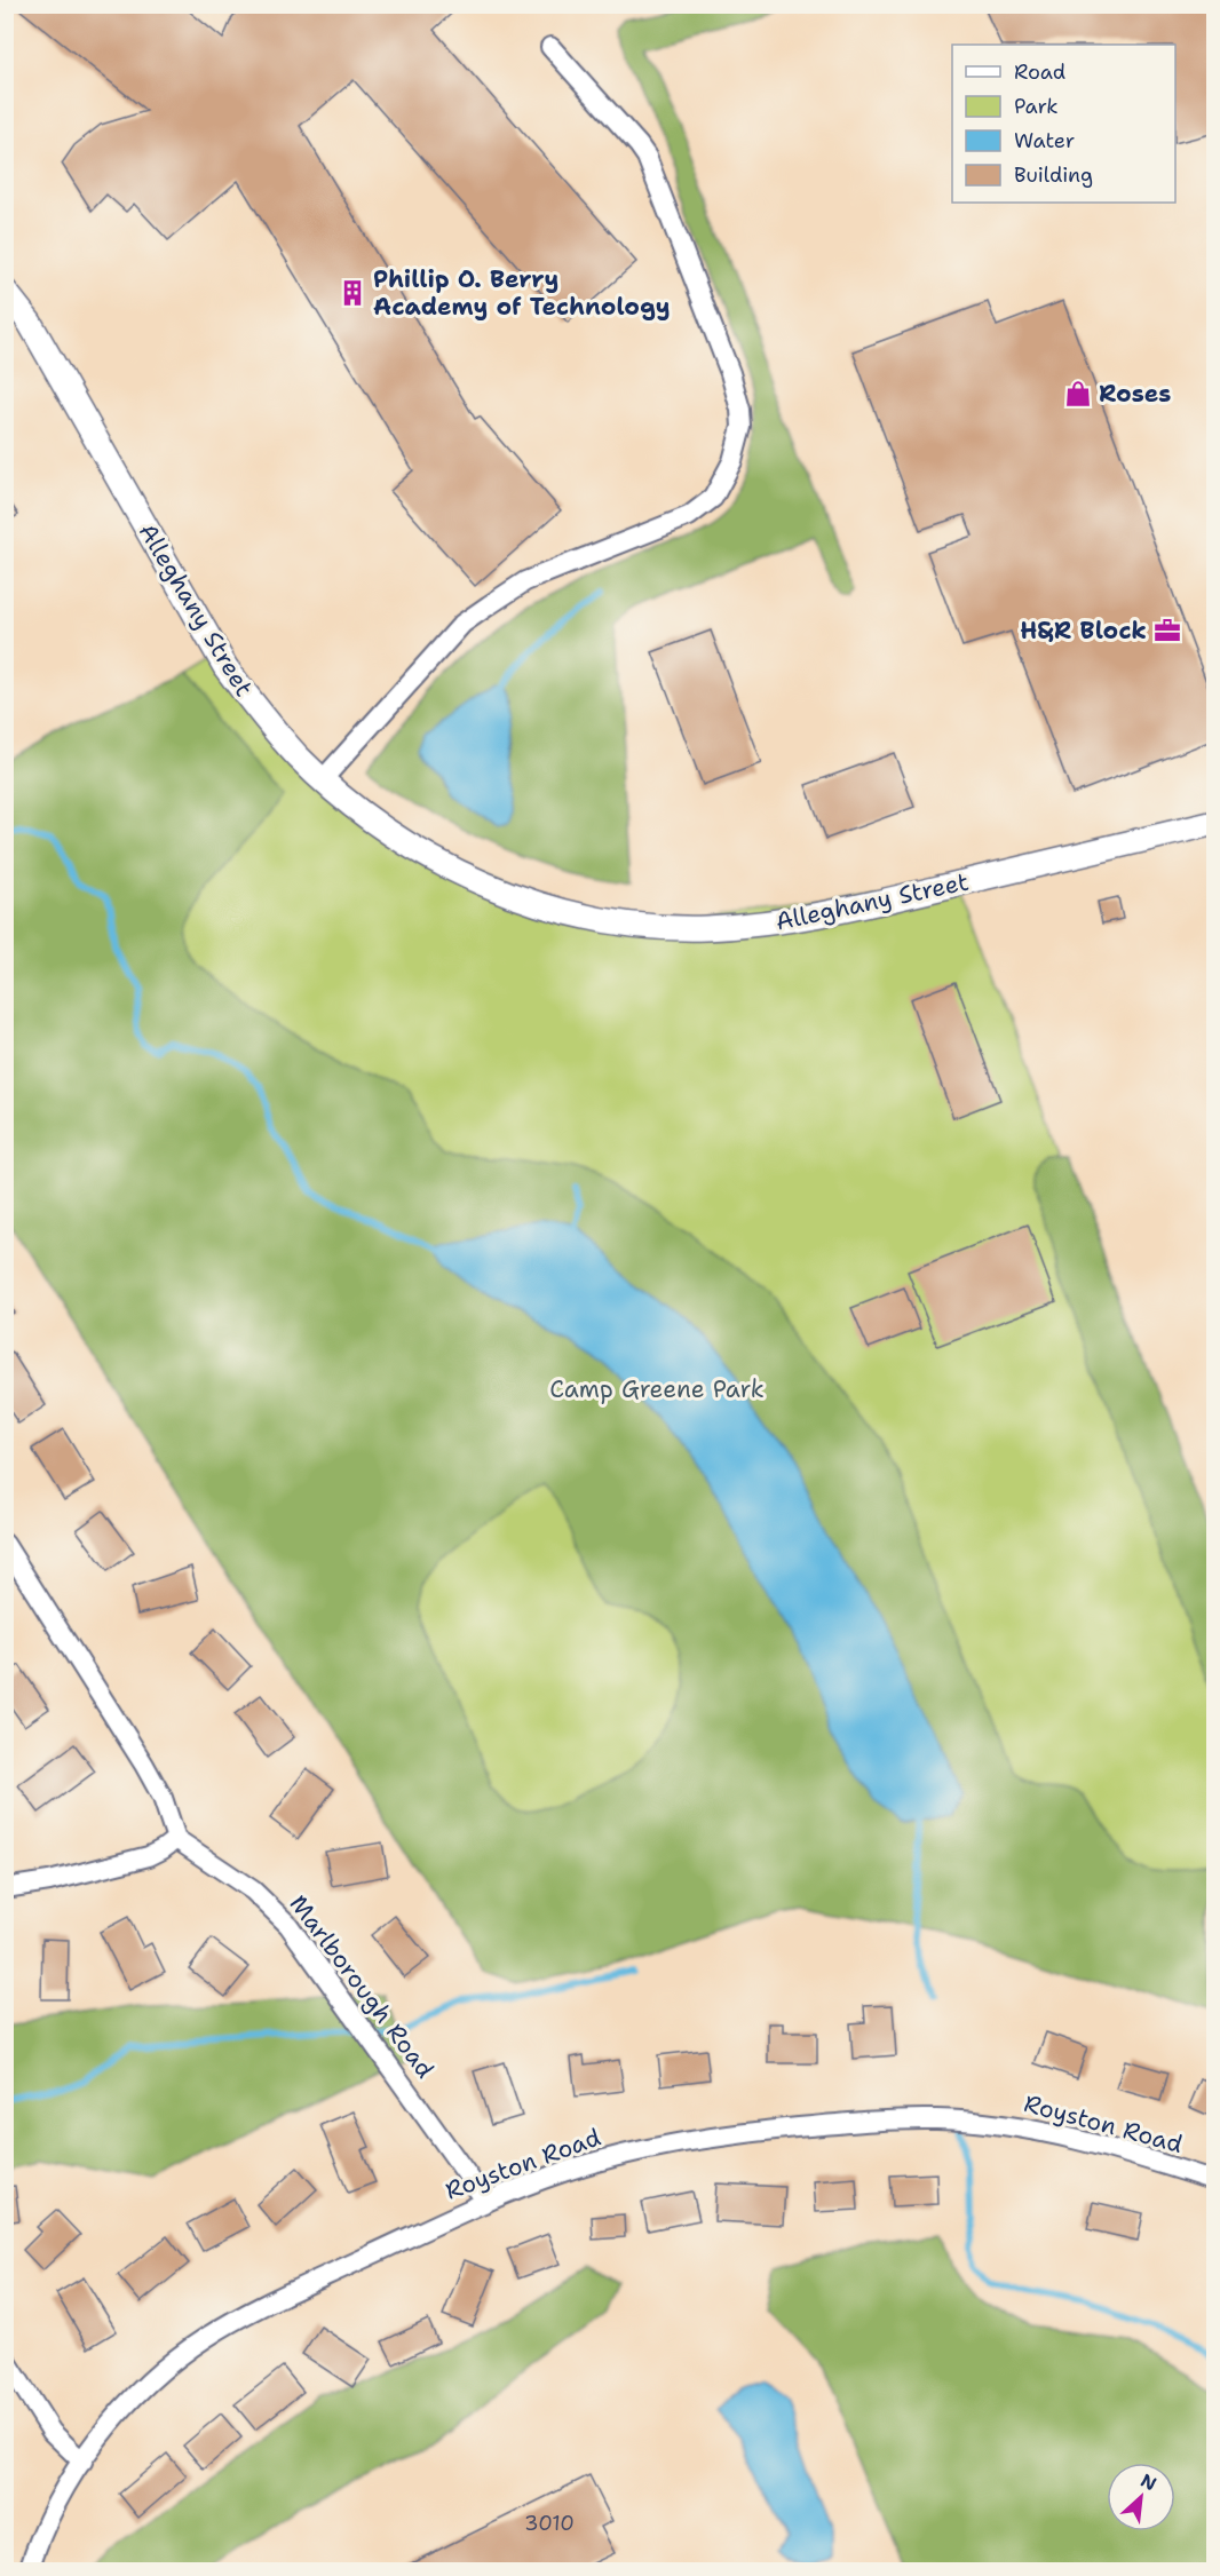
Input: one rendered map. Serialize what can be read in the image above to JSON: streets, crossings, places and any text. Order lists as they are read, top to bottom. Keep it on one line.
{"streets":{"street":["Alleghany Street","Marlborough Road","Royston Road"]},"crossings":[["Marlborough Road","Royston Road"]],"parks":["Camp Greene Park"],"places":{"building":["Phillip O. Berry Academy of Technology"],"shop":["Roses"],"office":["H&R Block"]},"house_numbers":["3010"],"legend":["Road","Park","Water","Building"],"north":"top right"}
